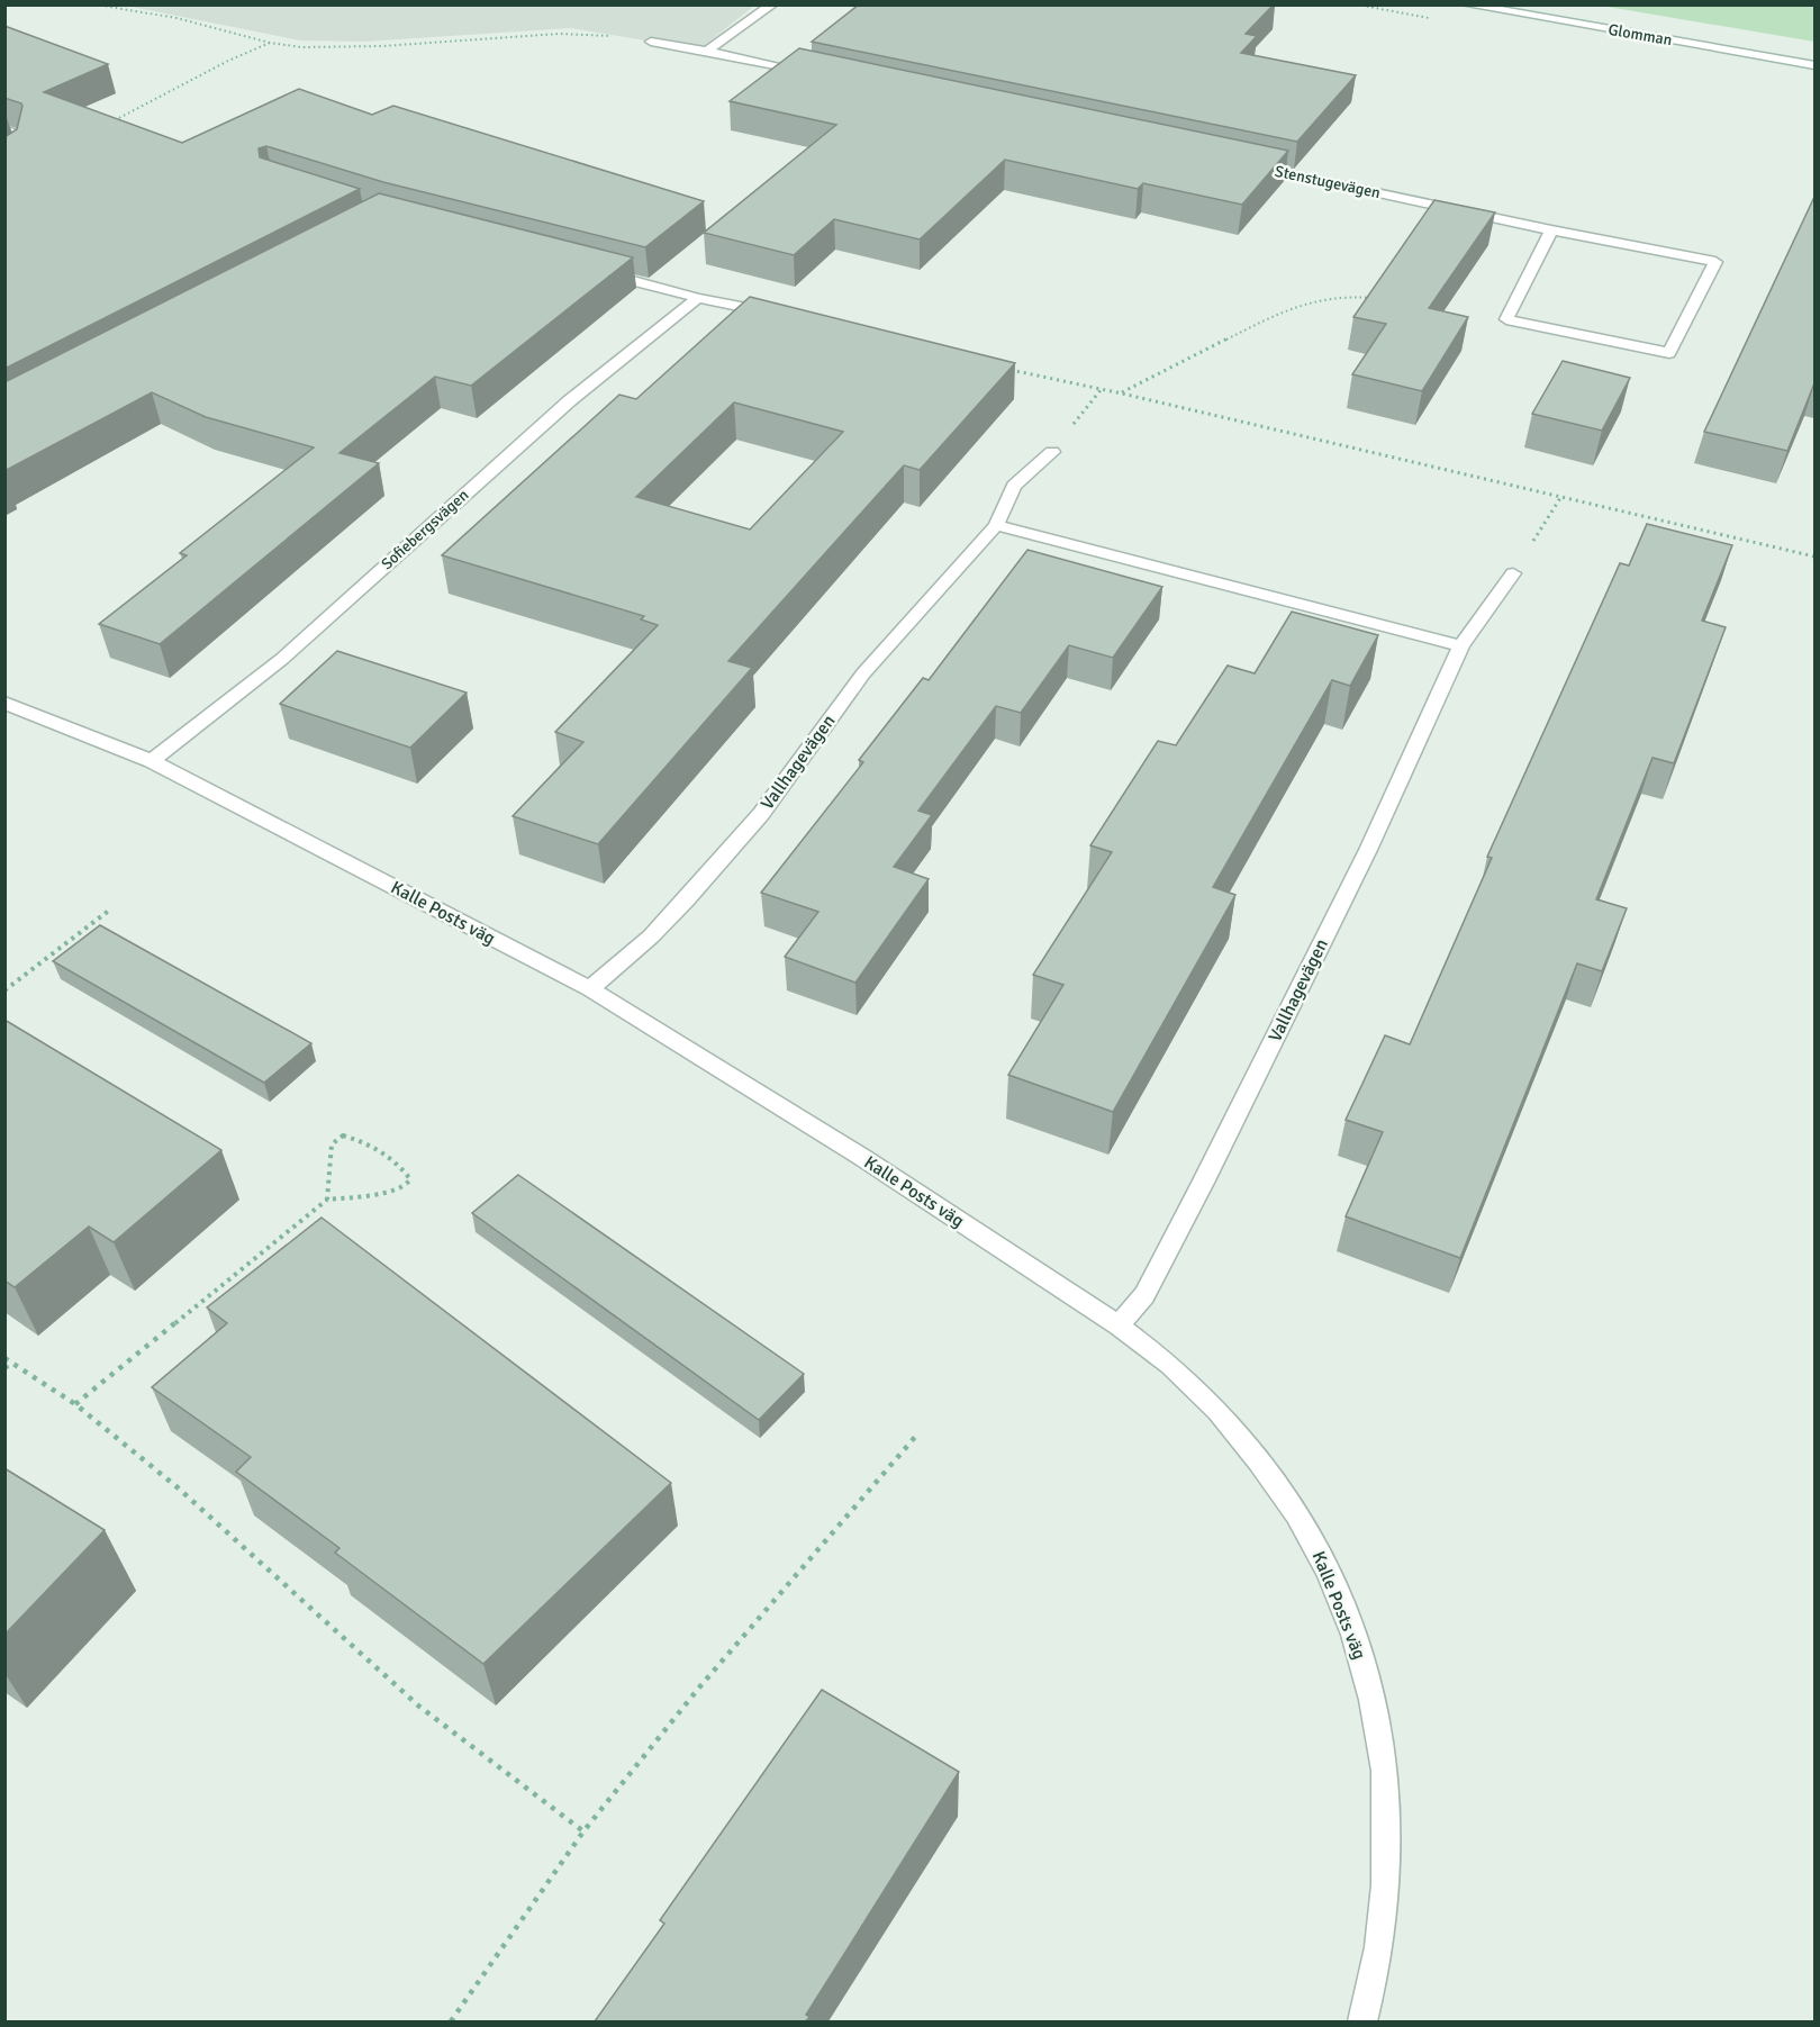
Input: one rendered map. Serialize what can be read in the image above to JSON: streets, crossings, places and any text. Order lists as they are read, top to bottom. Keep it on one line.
{"streets":{"street":["Glomman","Stenstugevägen","Sofiebergsvägen","Vallhagevägen","Kalle Posts väg"]},"crossings":[["Sofiebergsvägen","Kalle Posts väg"],["Vallhagevägen","Kalle Posts väg"]]}
